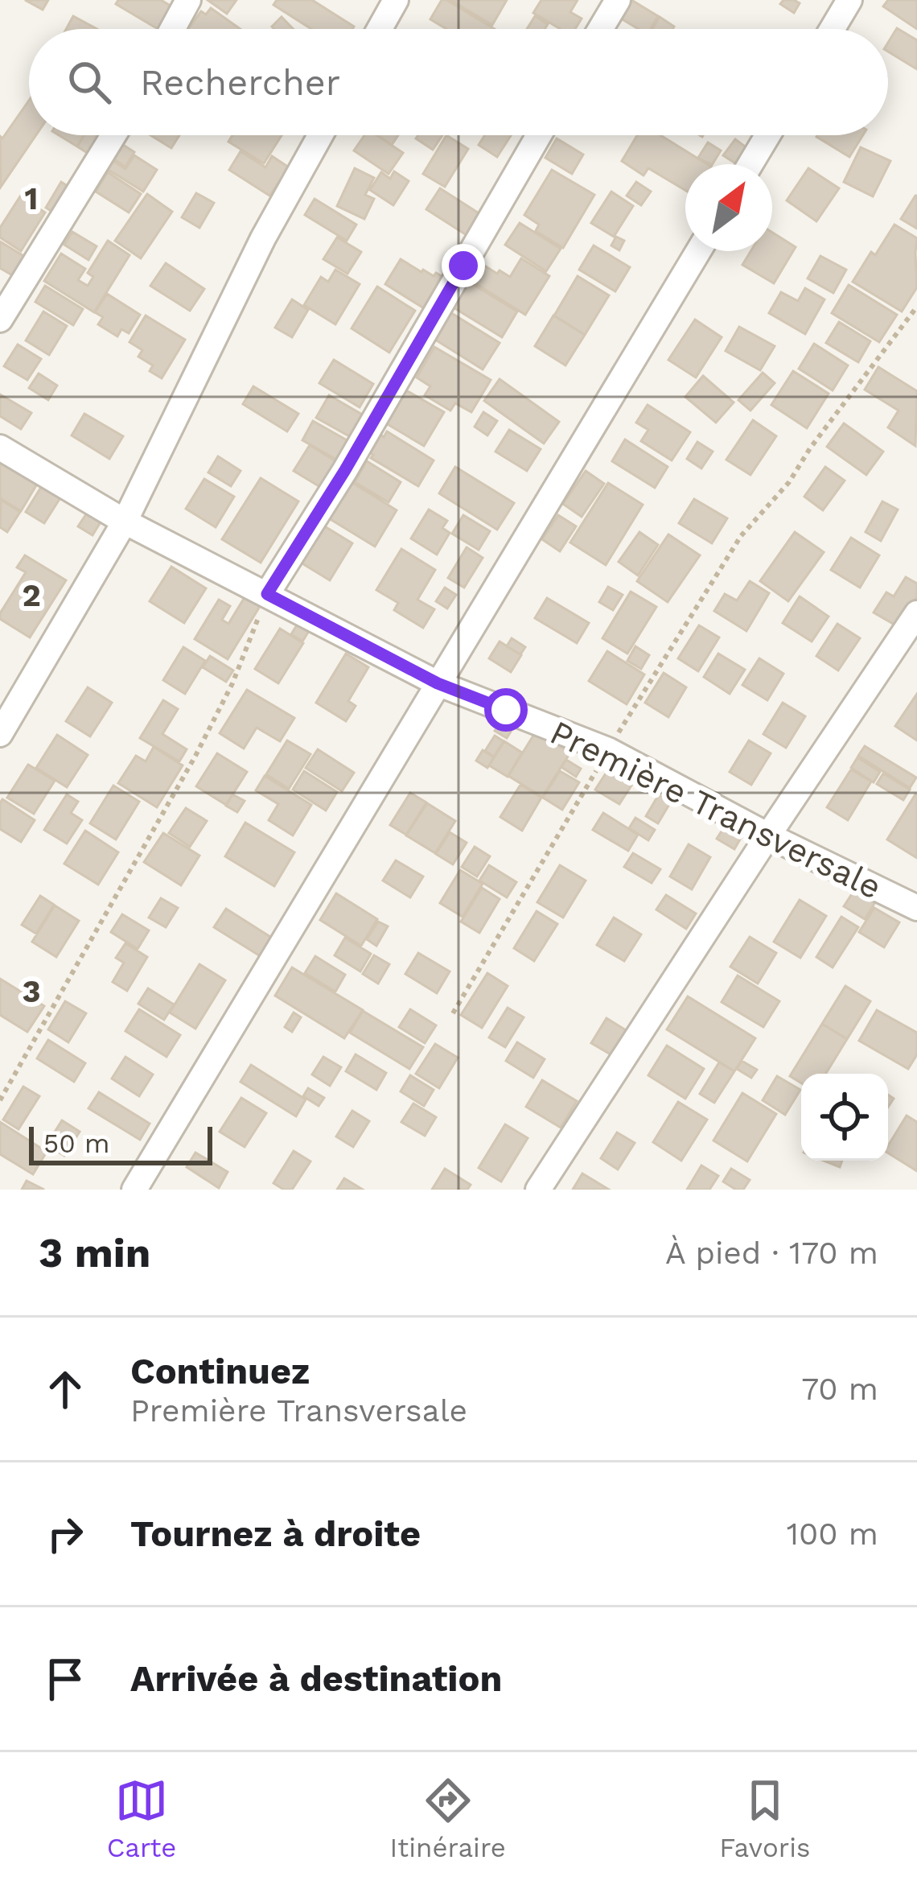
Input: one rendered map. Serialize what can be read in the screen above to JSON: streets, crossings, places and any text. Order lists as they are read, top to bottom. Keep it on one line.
{"streets":{"street":["Première Transversale"]},"scale_bar":"50 m","north":"top right","page":{"search":"Rechercher","scale":"50 m","heading":["3 min","À pied · 170 m"],"list":[["Continuez","Première Transversale","70 m"],["Tournez à droite","100 m"],"Arrivée à destination"],"nav":["Carte","Itinéraire","Favoris"]},"grid":{"rows":["1","2","3"]}}
